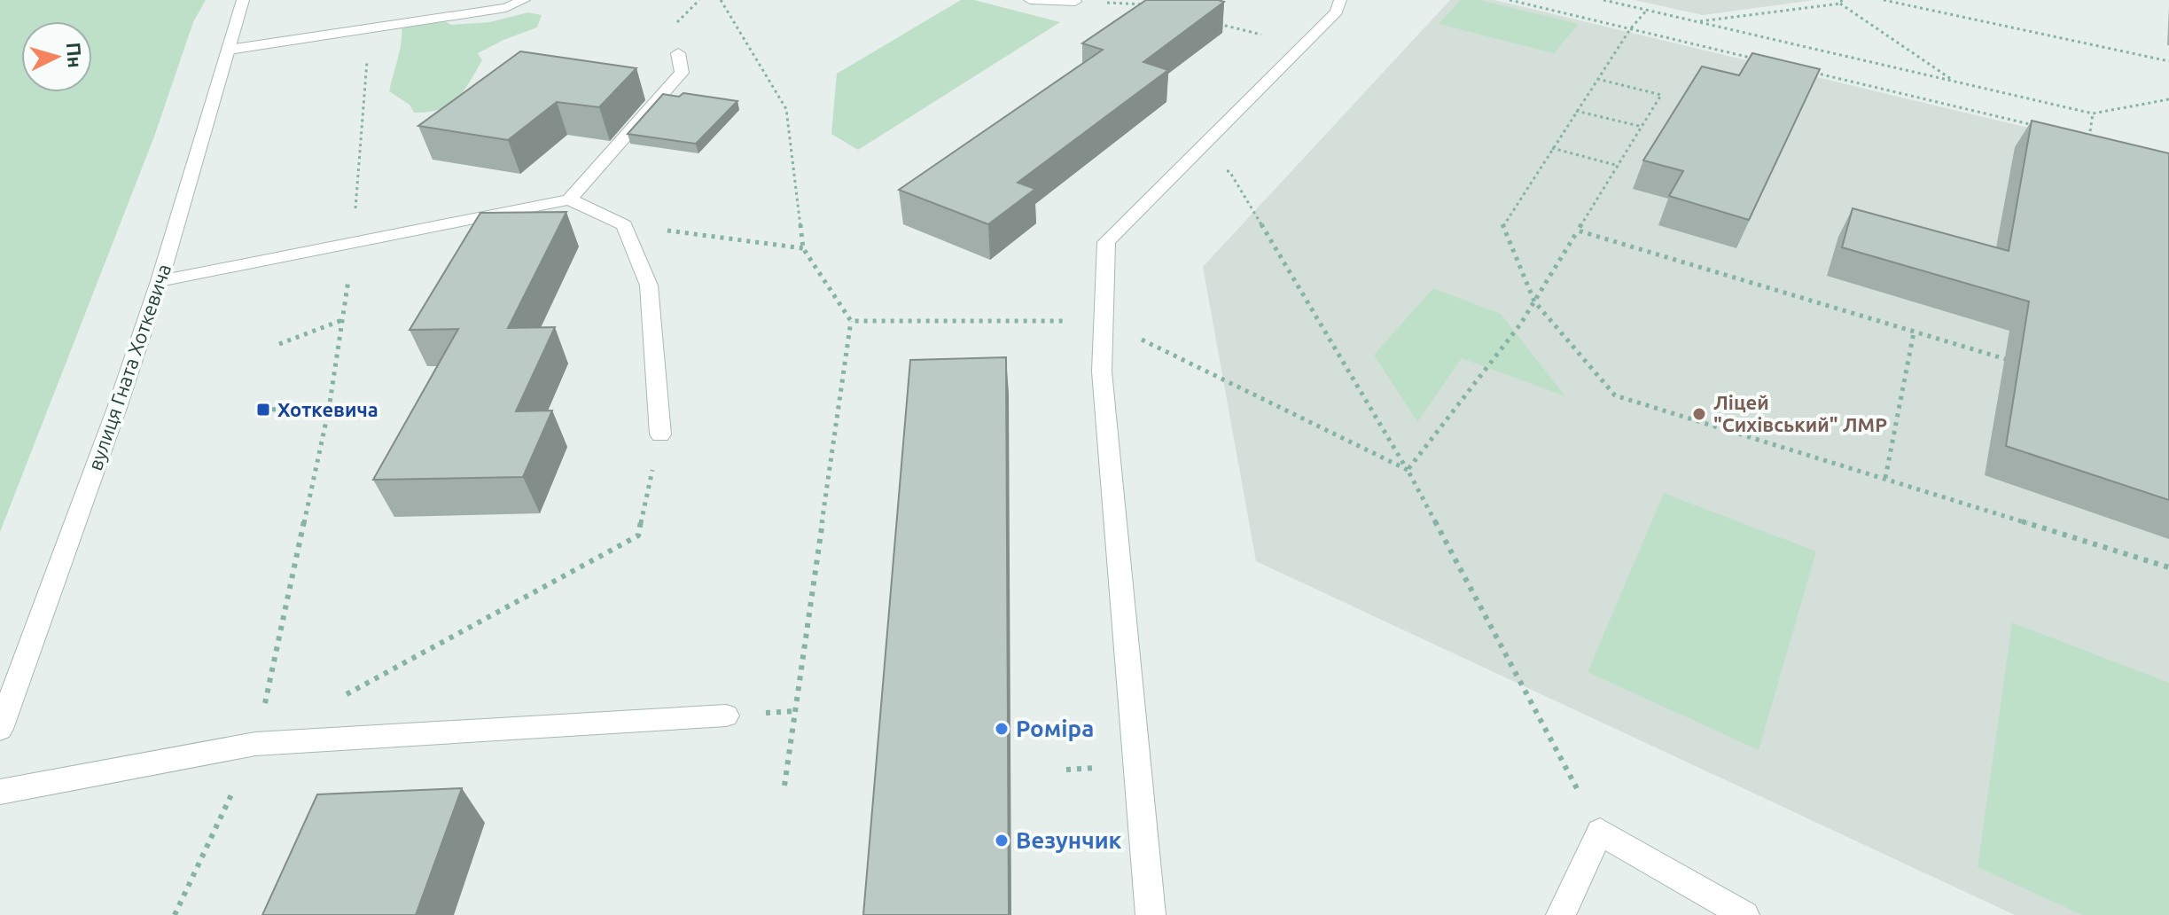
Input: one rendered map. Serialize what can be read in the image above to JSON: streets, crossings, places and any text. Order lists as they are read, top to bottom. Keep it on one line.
{"streets":{"street":["вулиця Гната Хоткевича"]},"places":{"transit":["Хоткевича"],"other":["Ліцей \"Сихівський\" ЛМР","Роміра","Везунчик"]},"north":"right"}
